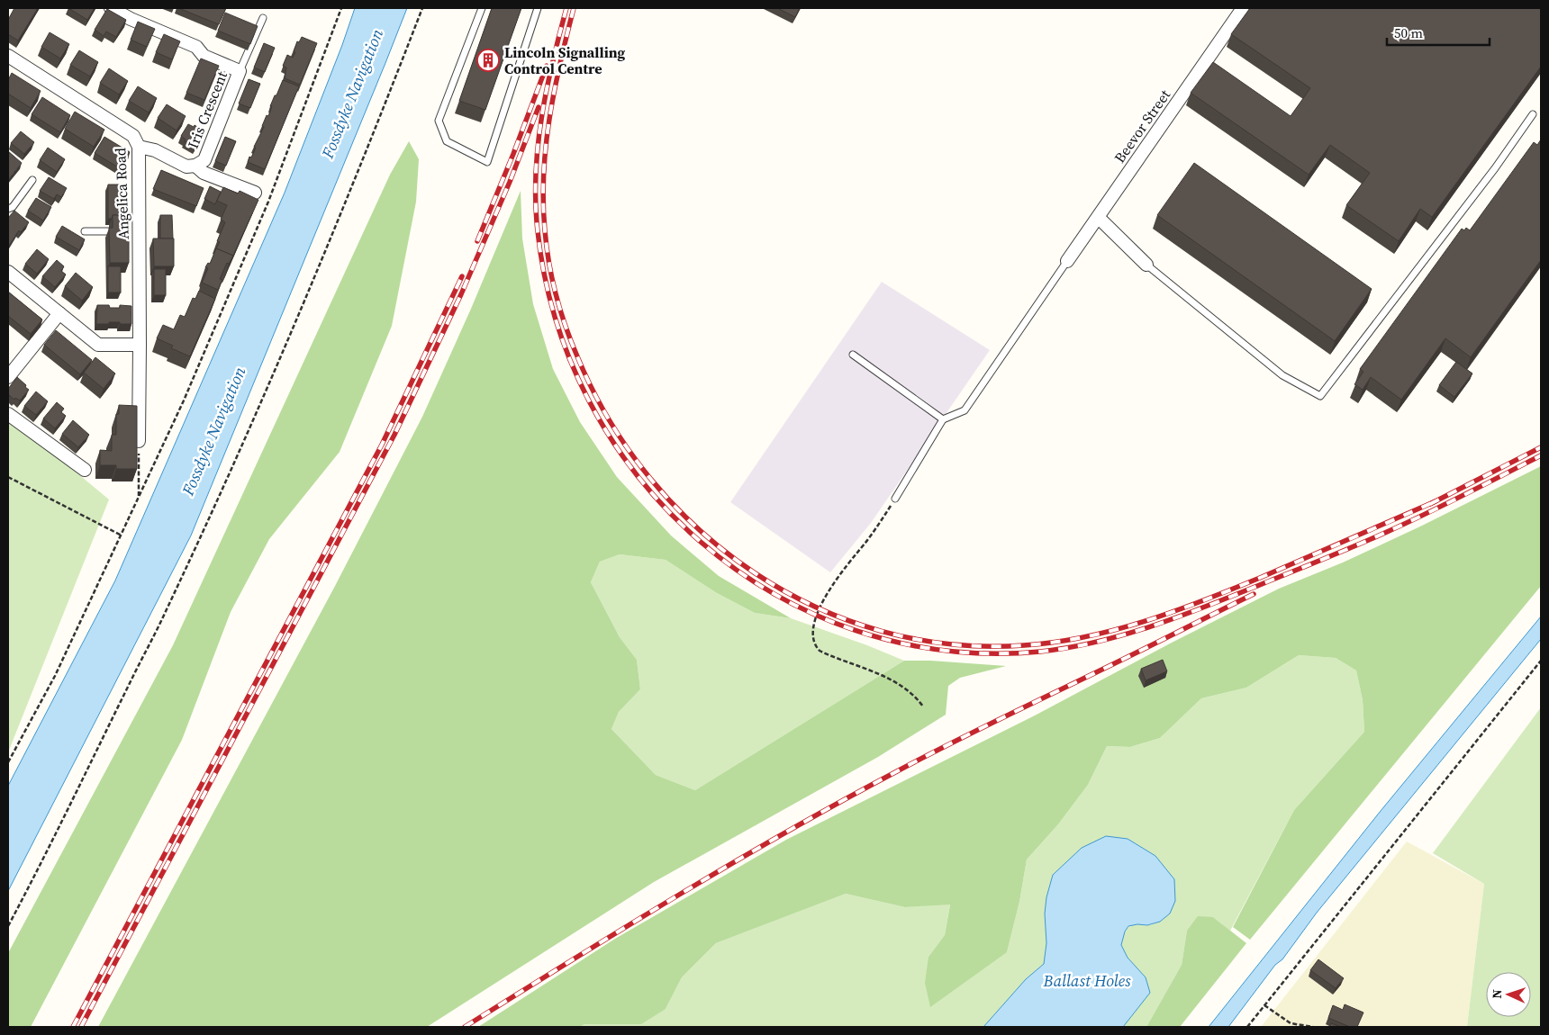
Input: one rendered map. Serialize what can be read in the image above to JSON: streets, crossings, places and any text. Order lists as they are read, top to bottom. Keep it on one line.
{"streets":{"street":["Iris Crescent","Beevor Street","Angelica Road"]},"crossings":[["Iris Crescent","Angelica Road"]],"water":["Fossdyke Navigation","Ballast Holes"],"places":{"building":["Lincoln Signalling Control Centre"]},"scale_bar":"50 m","north":"left"}
